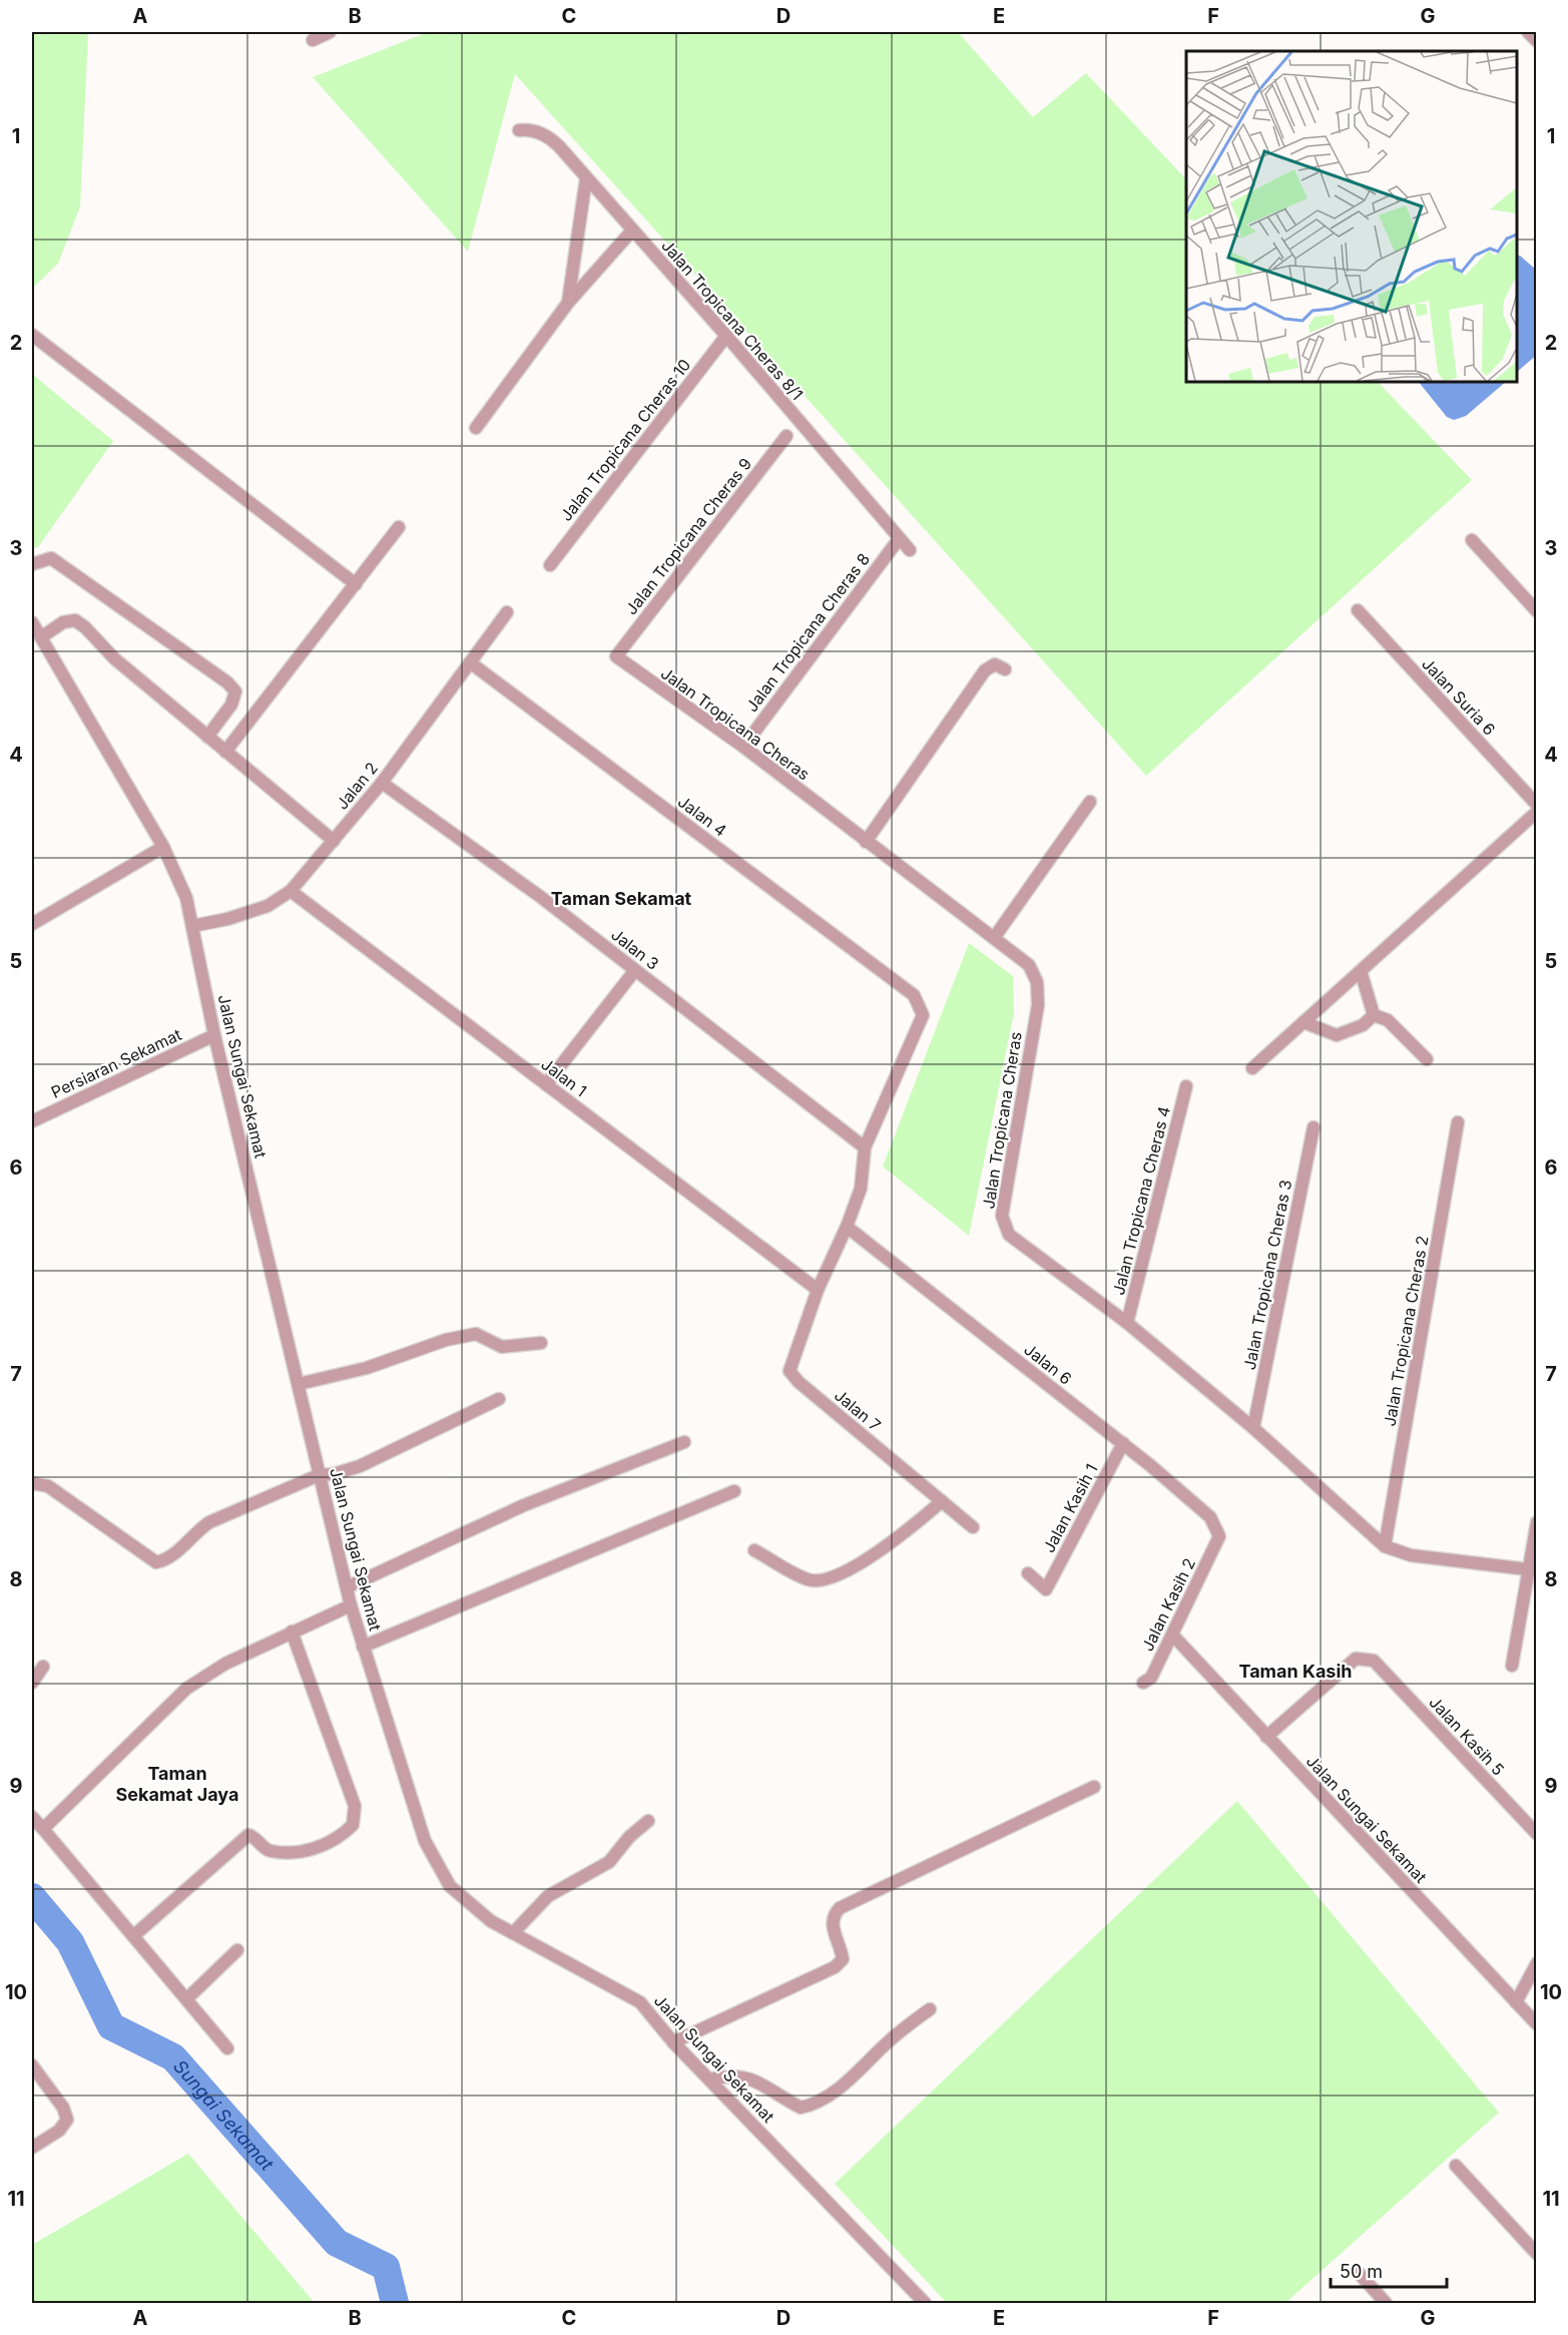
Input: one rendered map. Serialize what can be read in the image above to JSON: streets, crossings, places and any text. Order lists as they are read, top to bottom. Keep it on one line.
{"streets":{"street":["Jalan Tropicana Cheras 8/1","Jalan Tropicana Cheras 10","Jalan Tropicana Cheras 9","Jalan Tropicana Cheras 8","Jalan Suria 6","Jalan Tropicana Cheras","Jalan 2","Jalan 4","Jalan 3","Persiaran Sekamat","Jalan Sungai Sekamat","Jalan 1","Jalan Tropicana Cheras 4","Jalan Tropicana Cheras 3","Jalan Tropicana Cheras 2","Jalan 6","Jalan 7","Jalan Kasih 1","Jalan Kasih 2","Jalan Kasih 5"]},"crossings":[["Jalan Tropicana Cheras 8/1","Jalan Tropicana Cheras 10"],["Jalan Tropicana Cheras 8/1","Jalan Tropicana Cheras 8"],["Jalan Tropicana Cheras 9","Jalan Tropicana Cheras"],["Jalan Tropicana Cheras 8","Jalan Tropicana Cheras"],["Jalan Tropicana Cheras","Jalan Tropicana Cheras 4"],["Jalan Tropicana Cheras","Jalan Tropicana Cheras 3"],["Jalan Tropicana Cheras","Jalan Tropicana Cheras 2"],["Jalan 2","Jalan 4"],["Jalan 2","Jalan 3"],["Jalan 2","Jalan Sungai Sekamat"],["Jalan 2","Jalan 1"],["Jalan 4","Jalan 3"],["Persiaran Sekamat","Jalan Sungai Sekamat"],["Jalan Sungai Sekamat","Jalan Kasih 2"],["Jalan Sungai Sekamat","Jalan Kasih 5"],["Jalan 1","Jalan 7"],["Jalan 6","Jalan Kasih 1"],["Jalan 6","Jalan Kasih 2"]],"districts":["Taman Sekamat","Taman Kasih","Taman Sekamat Jaya"],"water":["Sungai Sekamat"],"scale_bar":"50 m","grid":{"columns":["A","B","C","D","E","F","G"],"rows":["1","2","3","4","5","6","7","8","9","10","11"]}}
